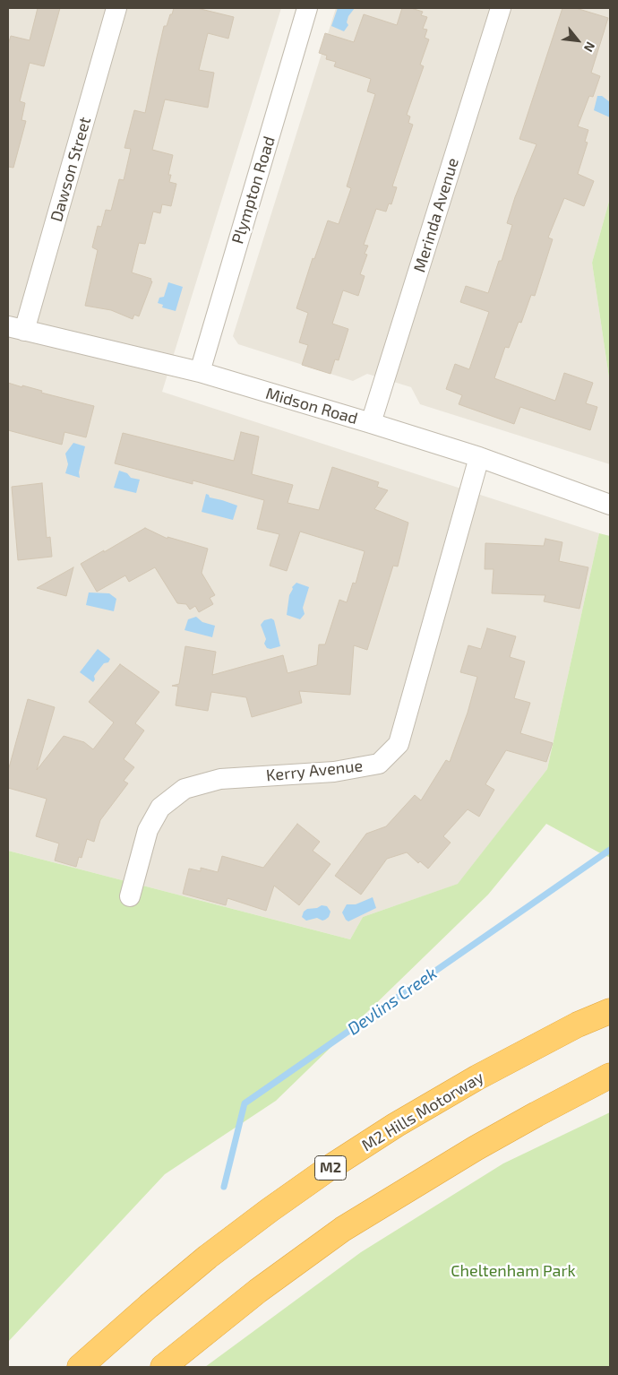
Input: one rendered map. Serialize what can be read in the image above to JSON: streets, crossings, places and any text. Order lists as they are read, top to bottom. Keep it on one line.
{"streets":{"highway":["M2 Hills Motorway","M2"],"street":["Dawson Street","Plympton Road","Merinda Avenue","Midson Road","Kerry Avenue"]},"crossings":[["Dawson Street","Midson Road"],["Plympton Road","Midson Road"],["Merinda Avenue","Midson Road"],["Midson Road","Kerry Avenue"]],"water":["Devlins Creek"],"parks":["Cheltenham Park"],"north":"bottom right"}
